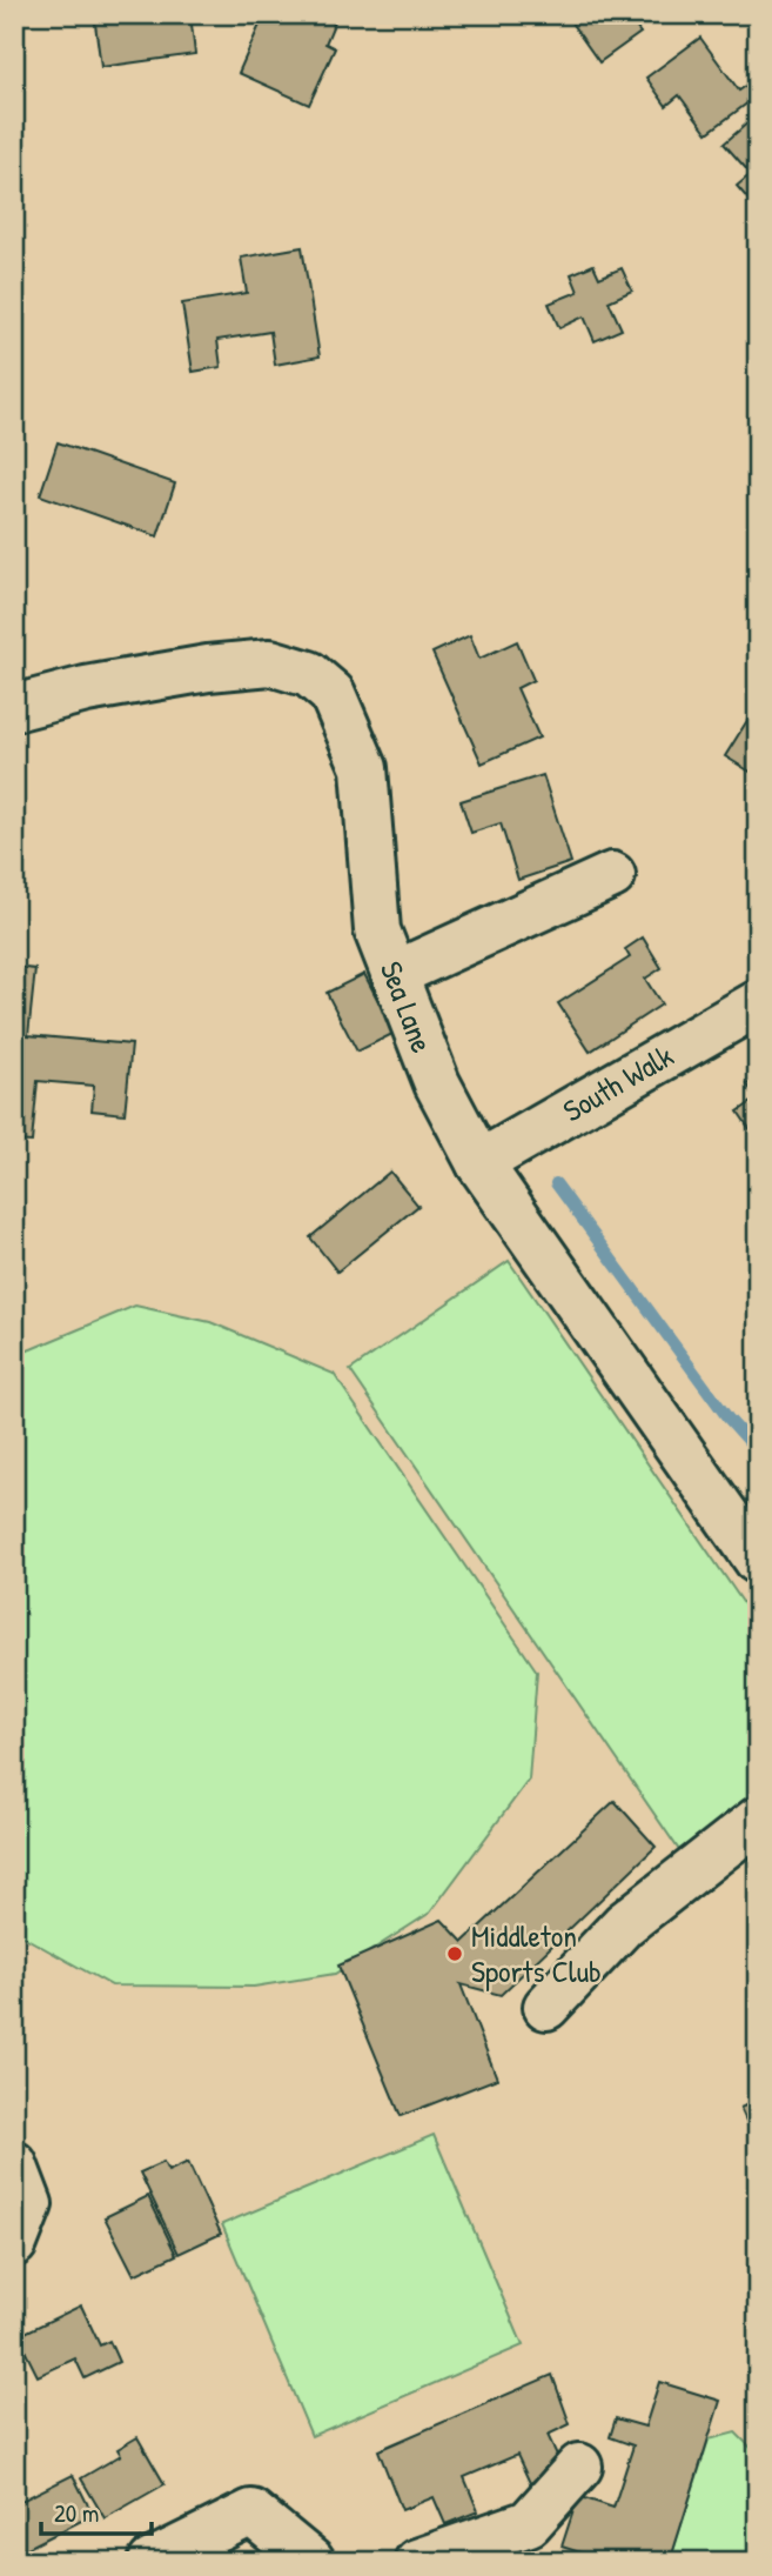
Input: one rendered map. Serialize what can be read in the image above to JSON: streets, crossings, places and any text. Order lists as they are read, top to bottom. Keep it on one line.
{"streets":{"street":["Sea Lane","South Walk"]},"crossings":[["Sea Lane","South Walk"]],"places":["Middleton Sports Club"],"scale_bar":"20 m"}
